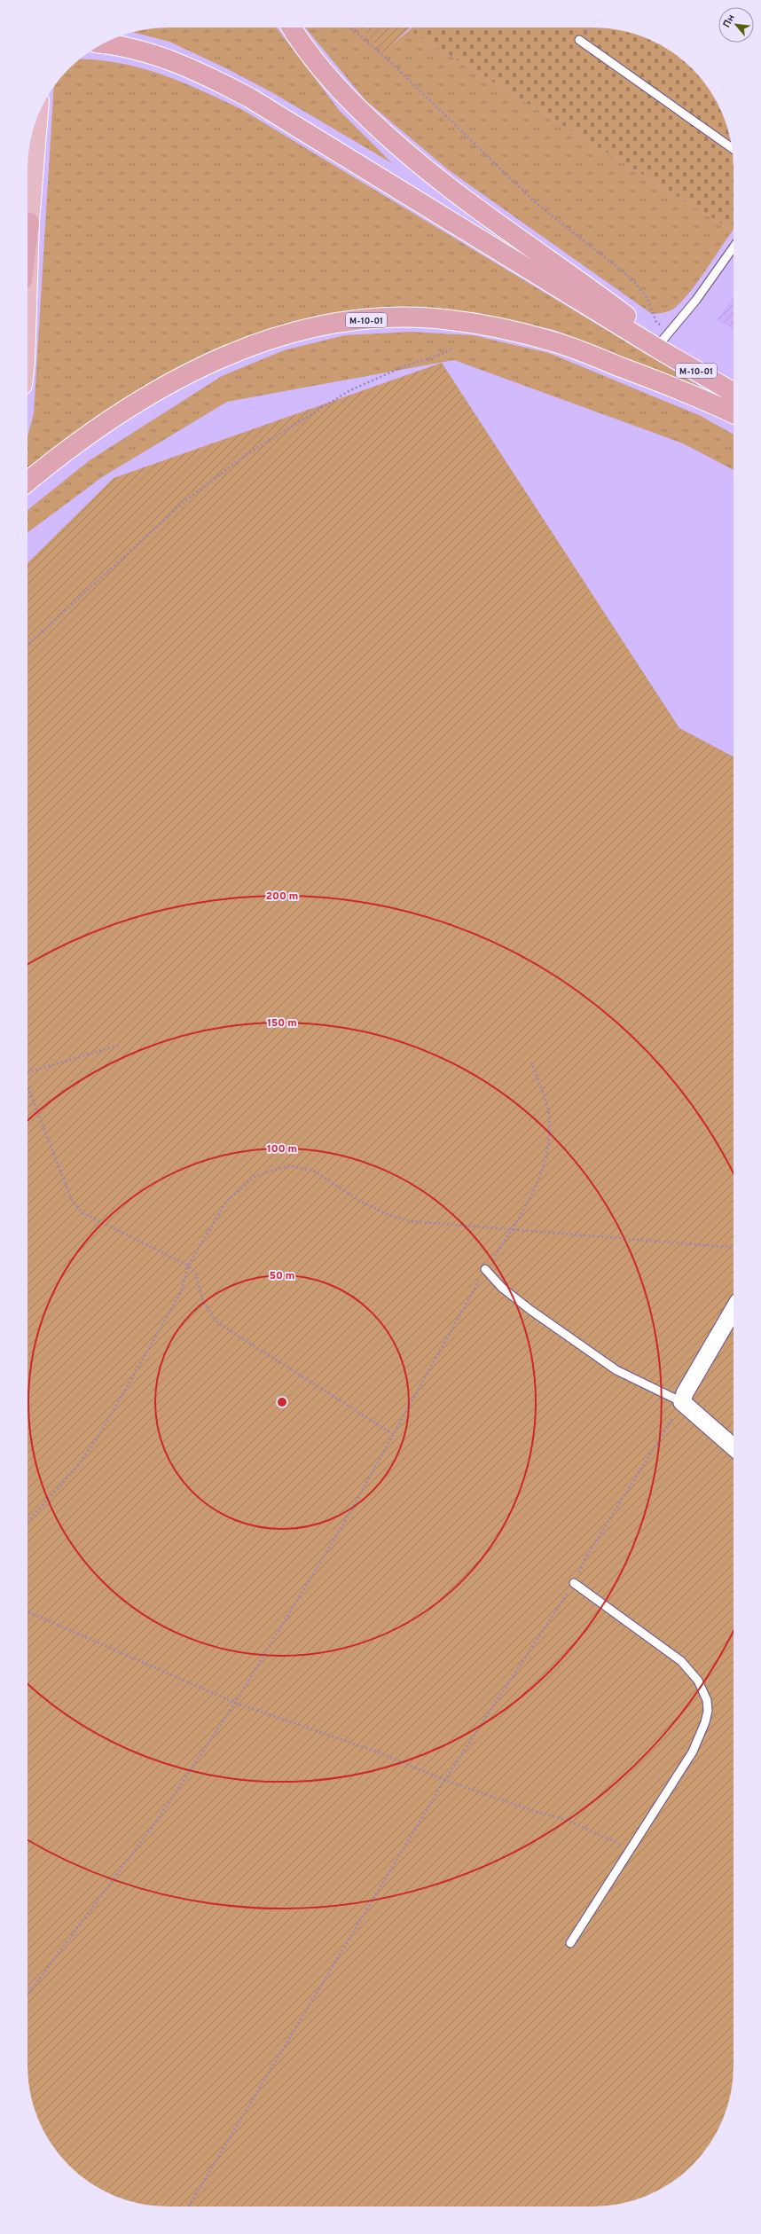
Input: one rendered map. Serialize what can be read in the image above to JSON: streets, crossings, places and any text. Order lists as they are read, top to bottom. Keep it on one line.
{"streets":{"highway":["М-10-01"]},"north":"top left","rings":["200 m","150 m","100 m","50 m"]}
